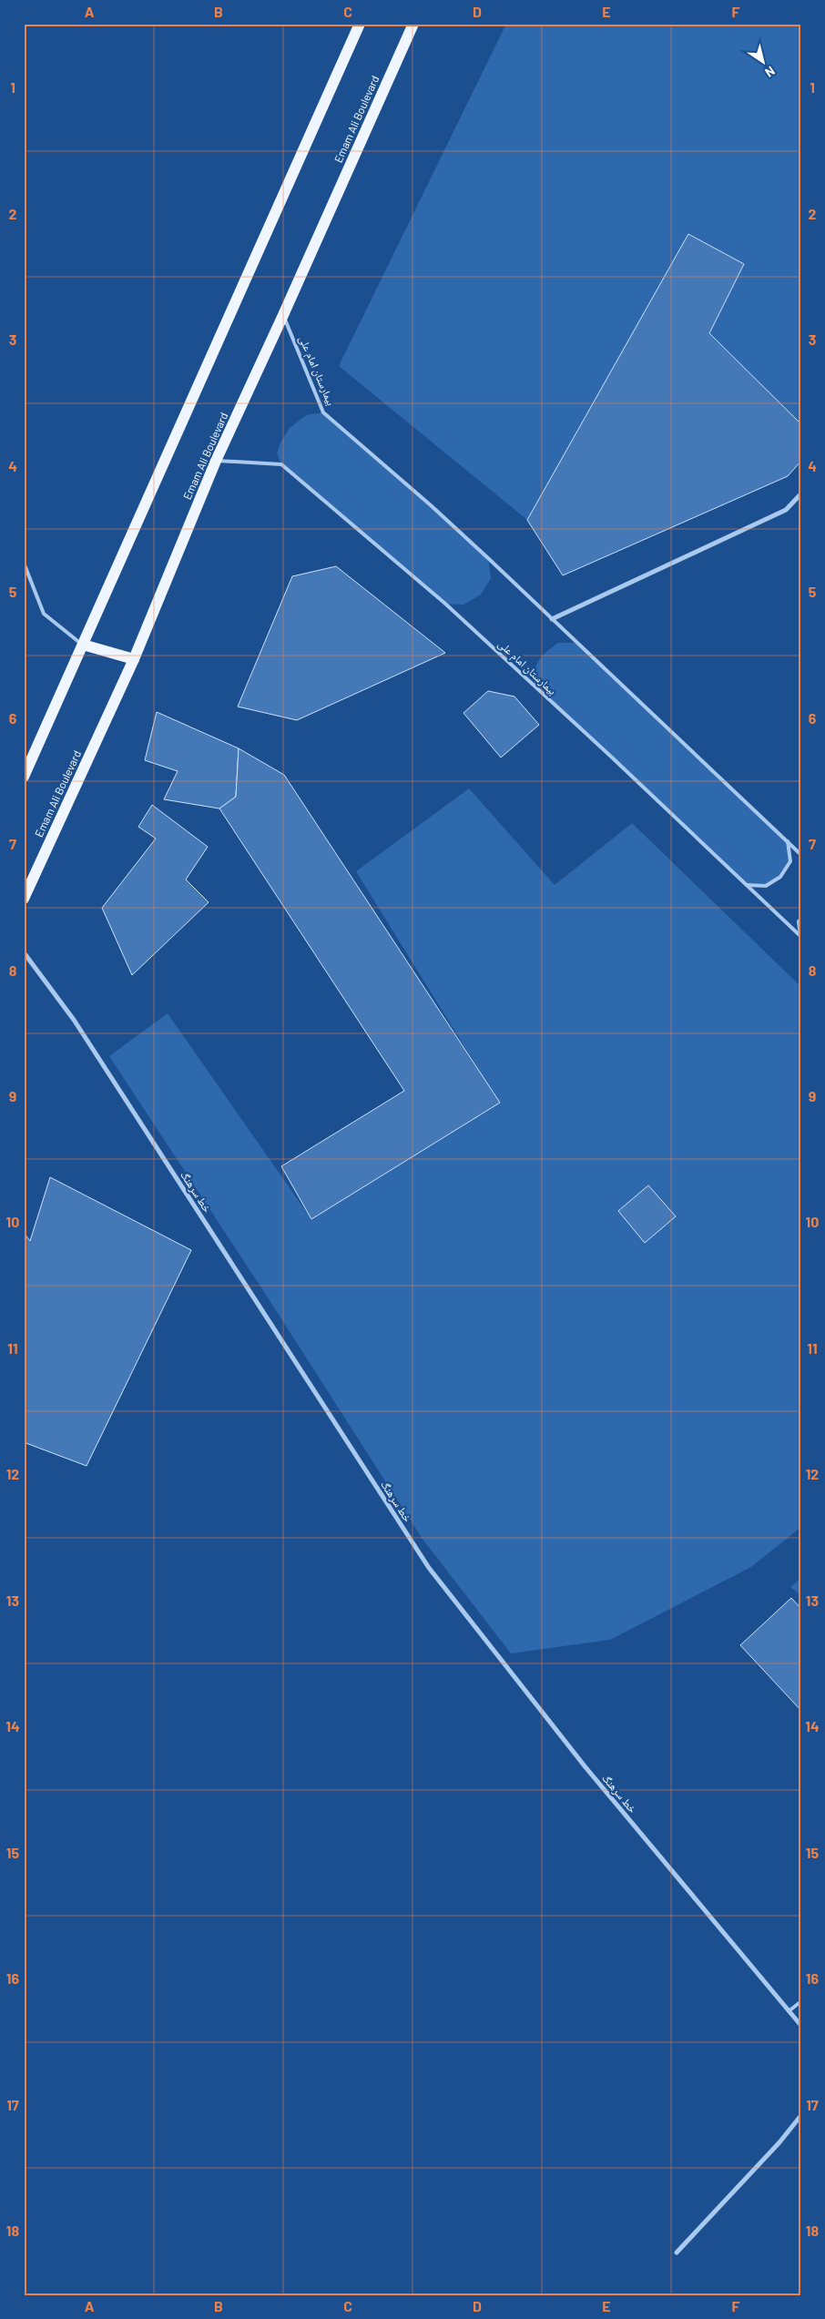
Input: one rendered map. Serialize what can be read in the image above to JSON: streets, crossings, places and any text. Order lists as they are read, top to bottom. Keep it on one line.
{"streets":{"main road":["Emam Ali Boulevard"],"street":["خط سرهنگ"],"lane":["بیمارستان امام علی"]},"crossings":[["Emam Ali Boulevard","بیمارستان امام علی"]],"north":"bottom right","grid":{"columns":["A","B","C","D","E","F"],"rows":["1","2","3","4","5","6","7","8","9","10","11","12","13","14","15","16","17","18"]}}
